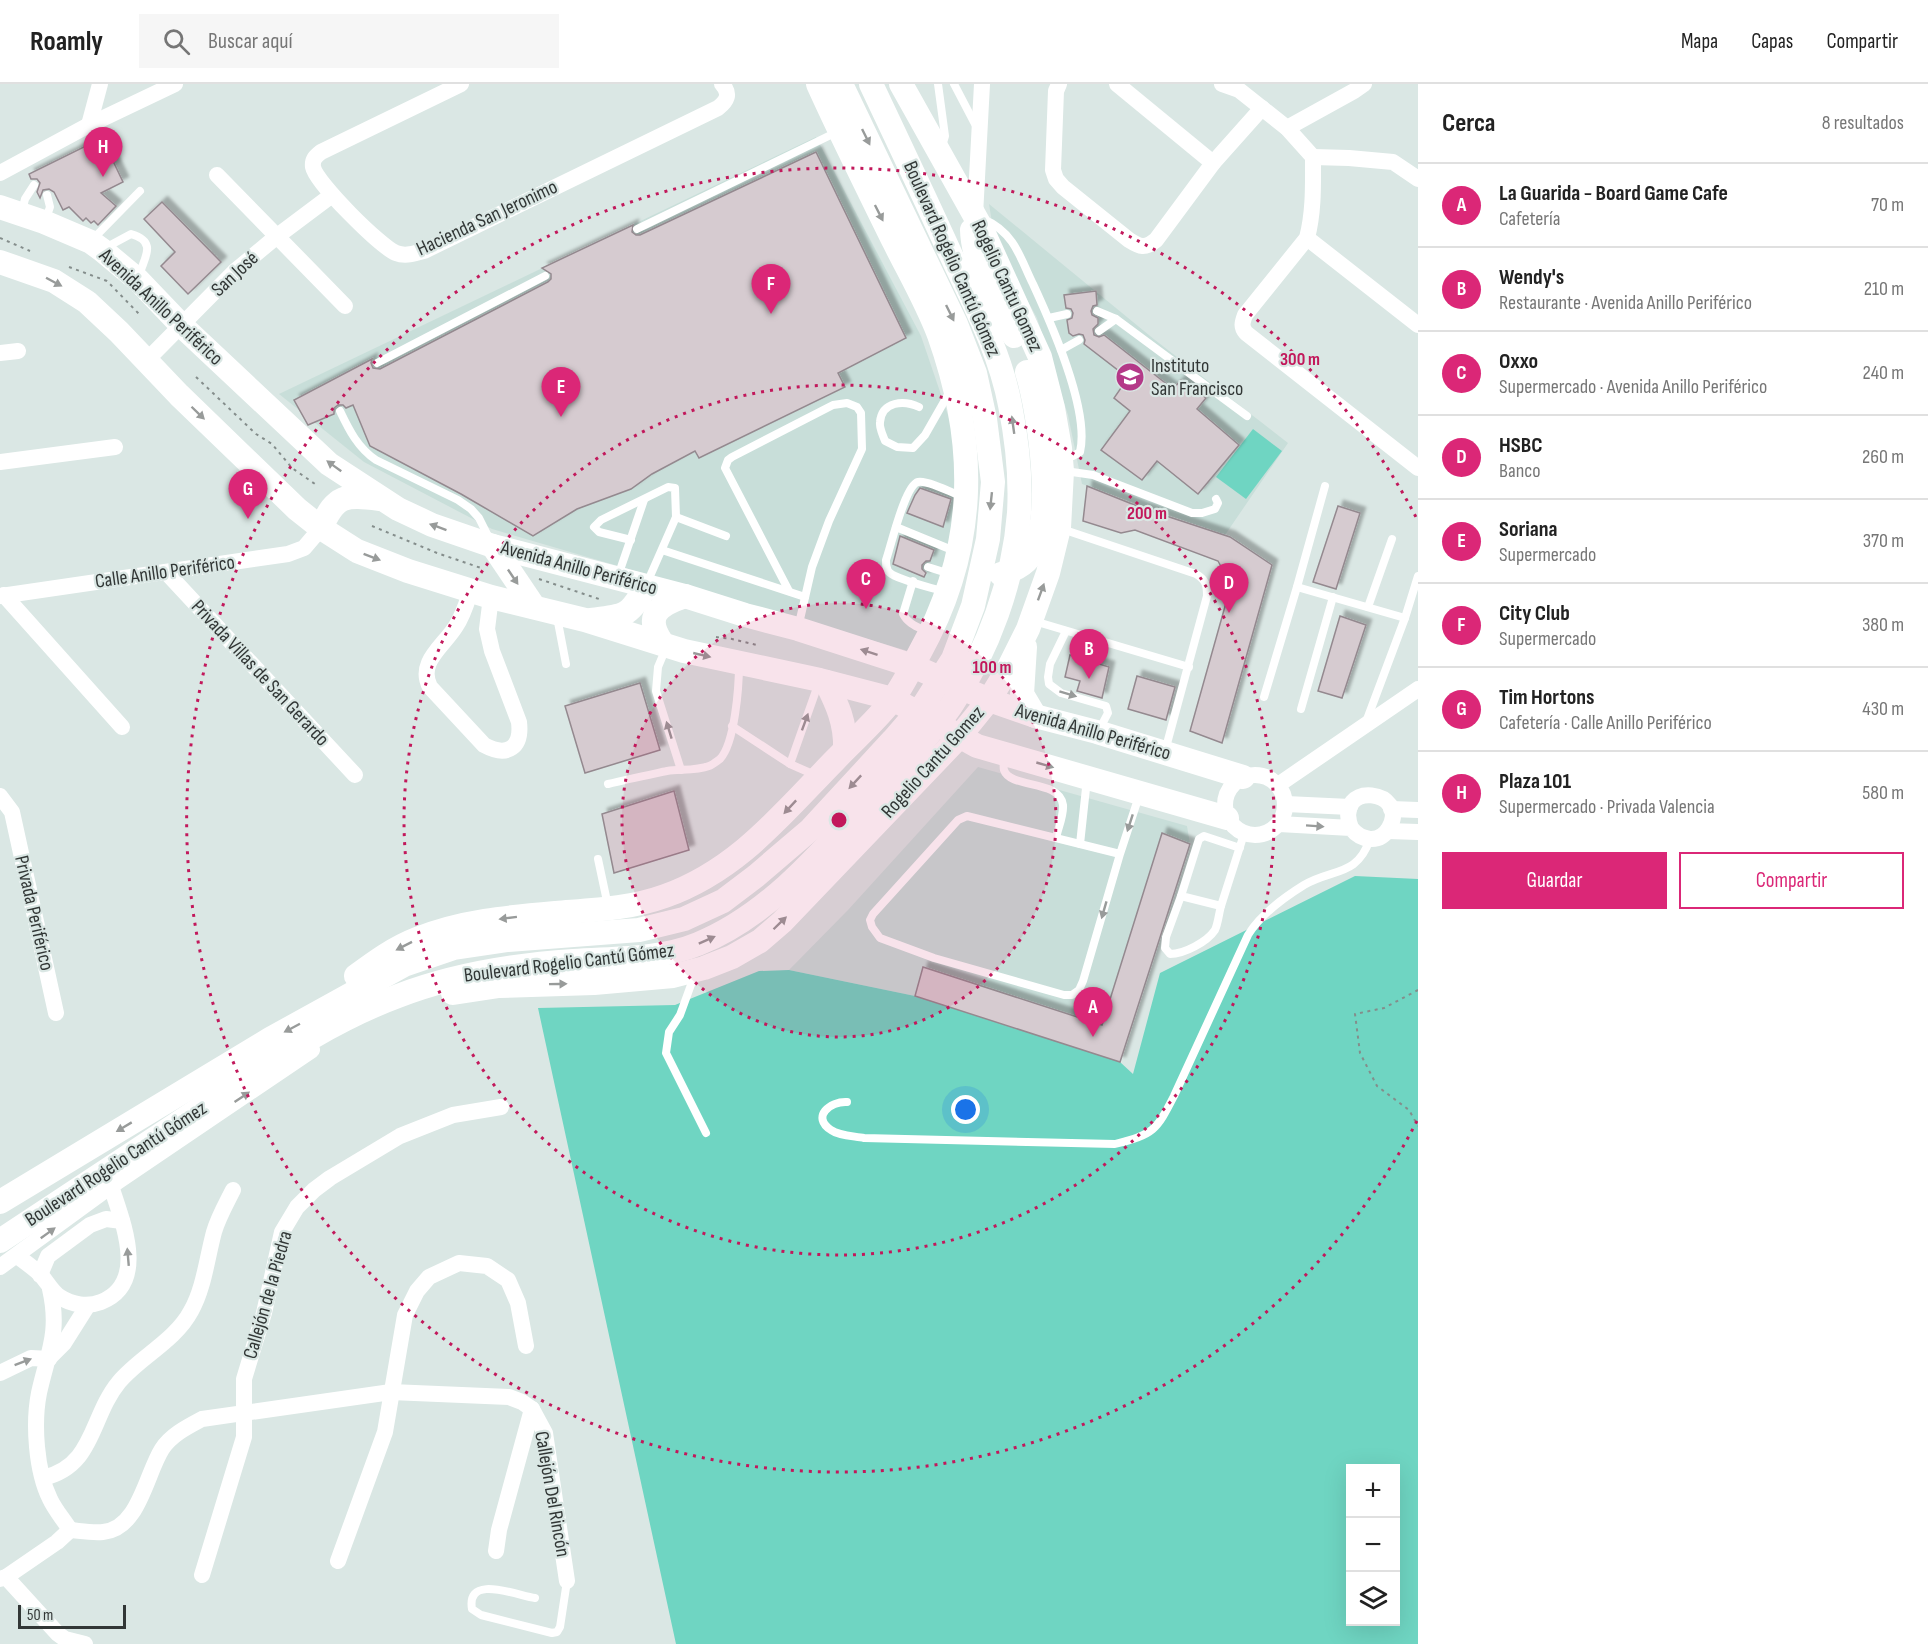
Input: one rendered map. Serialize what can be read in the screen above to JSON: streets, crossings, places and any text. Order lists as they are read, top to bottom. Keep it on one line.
{"streets":{"street":["Hacienda San Jeronimo","Boulevard Rogelio Cantú Gómez","San José","Rogelio Cantu Gomez","Avenida Anillo Periférico","Calle Anillo Periférico","Privada Villas de San Gerardo","Privada Periférico","Callejón de la Piedra","Callejón Del Rincón"]},"crossings":[["Hacienda San Jeronimo","San José"],["Boulevard Rogelio Cantú Gómez","Rogelio Cantu Gomez"],["San José","Avenida Anillo Periférico"],["Rogelio Cantu Gomez","Avenida Anillo Periférico"],["Calle Anillo Periférico","Privada Villas de San Gerardo"]],"places":{"school or university":["Instituto San Francisco"]},"scale_bar":"50 m","page":{"header":"Roamly","search":"Buscar aquí","nav":["Mapa","Capas","Compartir"],"heading":["Cerca","8 resultados"],"pins":["H","F","E","G","C","D","B","A"],"list":[{"mark":"A","name":"La Guarida - Board Game Cafe","note":"Cafetería","value":"70 m"},{"mark":"B","name":"Wendy's","note":"Restaurante · Avenida Anillo Periférico","value":"210 m"},{"mark":"C","name":"Oxxo","note":"Supermercado · Avenida Anillo Periférico","value":"240 m"},{"mark":"D","name":"HSBC","note":"Banco","value":"260 m"},{"mark":"E","name":"Soriana","note":"Supermercado","value":"370 m"},{"mark":"F","name":"City Club","note":"Supermercado","value":"380 m"},{"mark":"G","name":"Tim Hortons","note":"Cafetería · Calle Anillo Periférico","value":"430 m"},{"mark":"H","name":"Plaza 101","note":"Supermercado · Privada Valencia","value":"580 m"}],"buttons":["Guardar","Compartir"],"map_buttons":["+","−"],"scale":"50 m"},"rings":["300 m","200 m","100 m"]}
